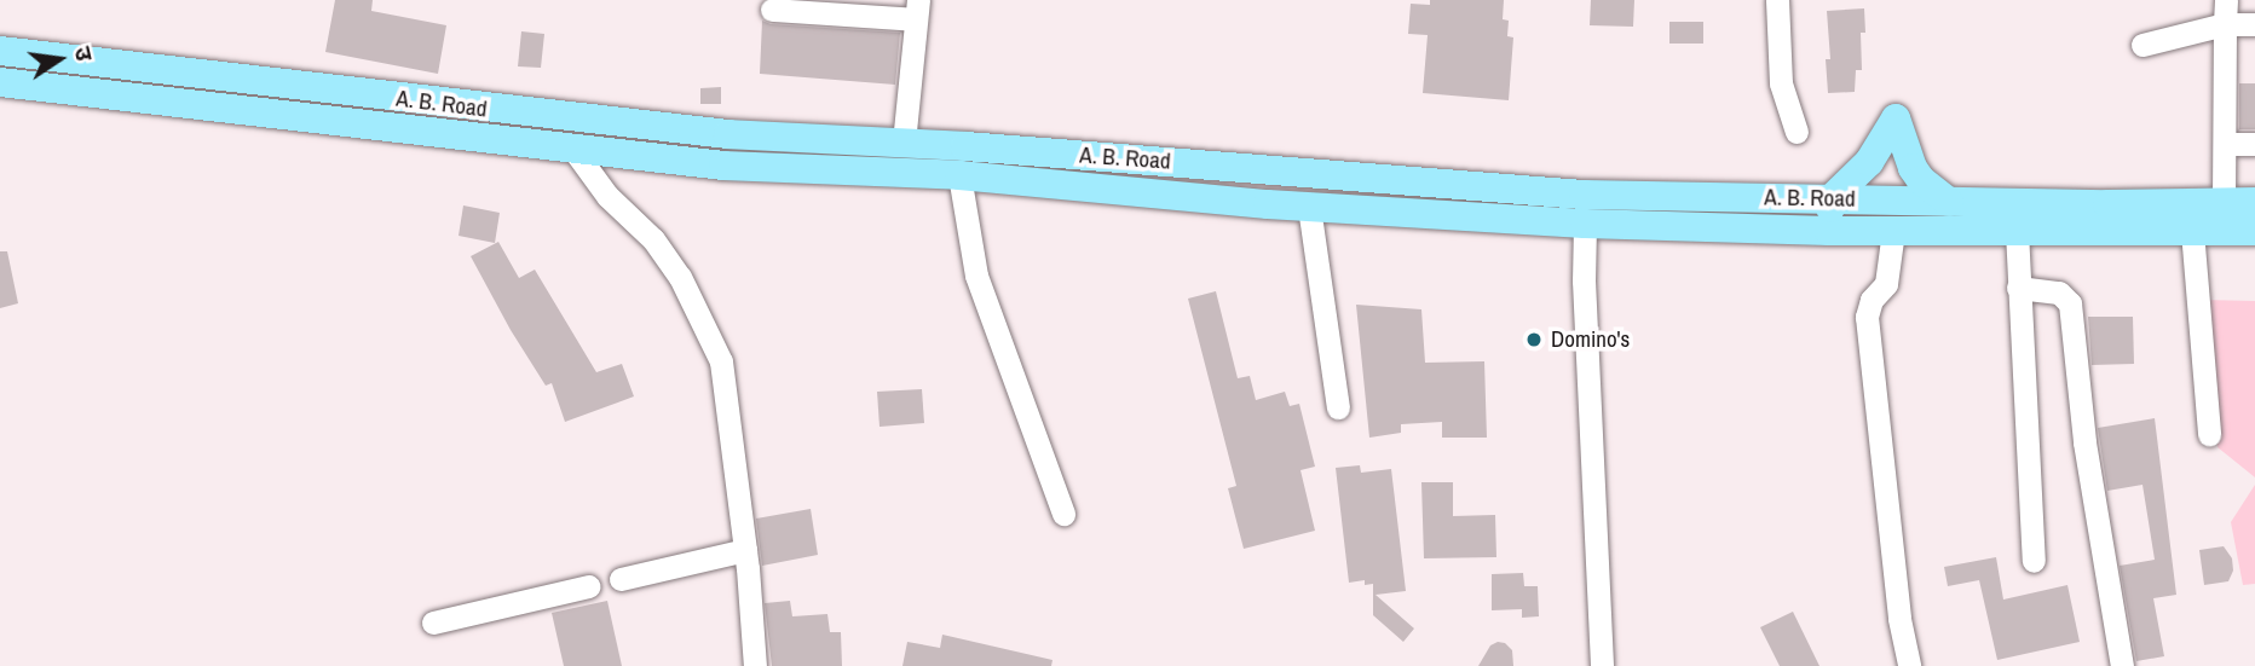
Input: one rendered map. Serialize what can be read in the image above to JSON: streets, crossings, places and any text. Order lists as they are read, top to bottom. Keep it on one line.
{"streets":{"main road":["A. B. Road"]},"places":["Domino's"],"north":"right"}
